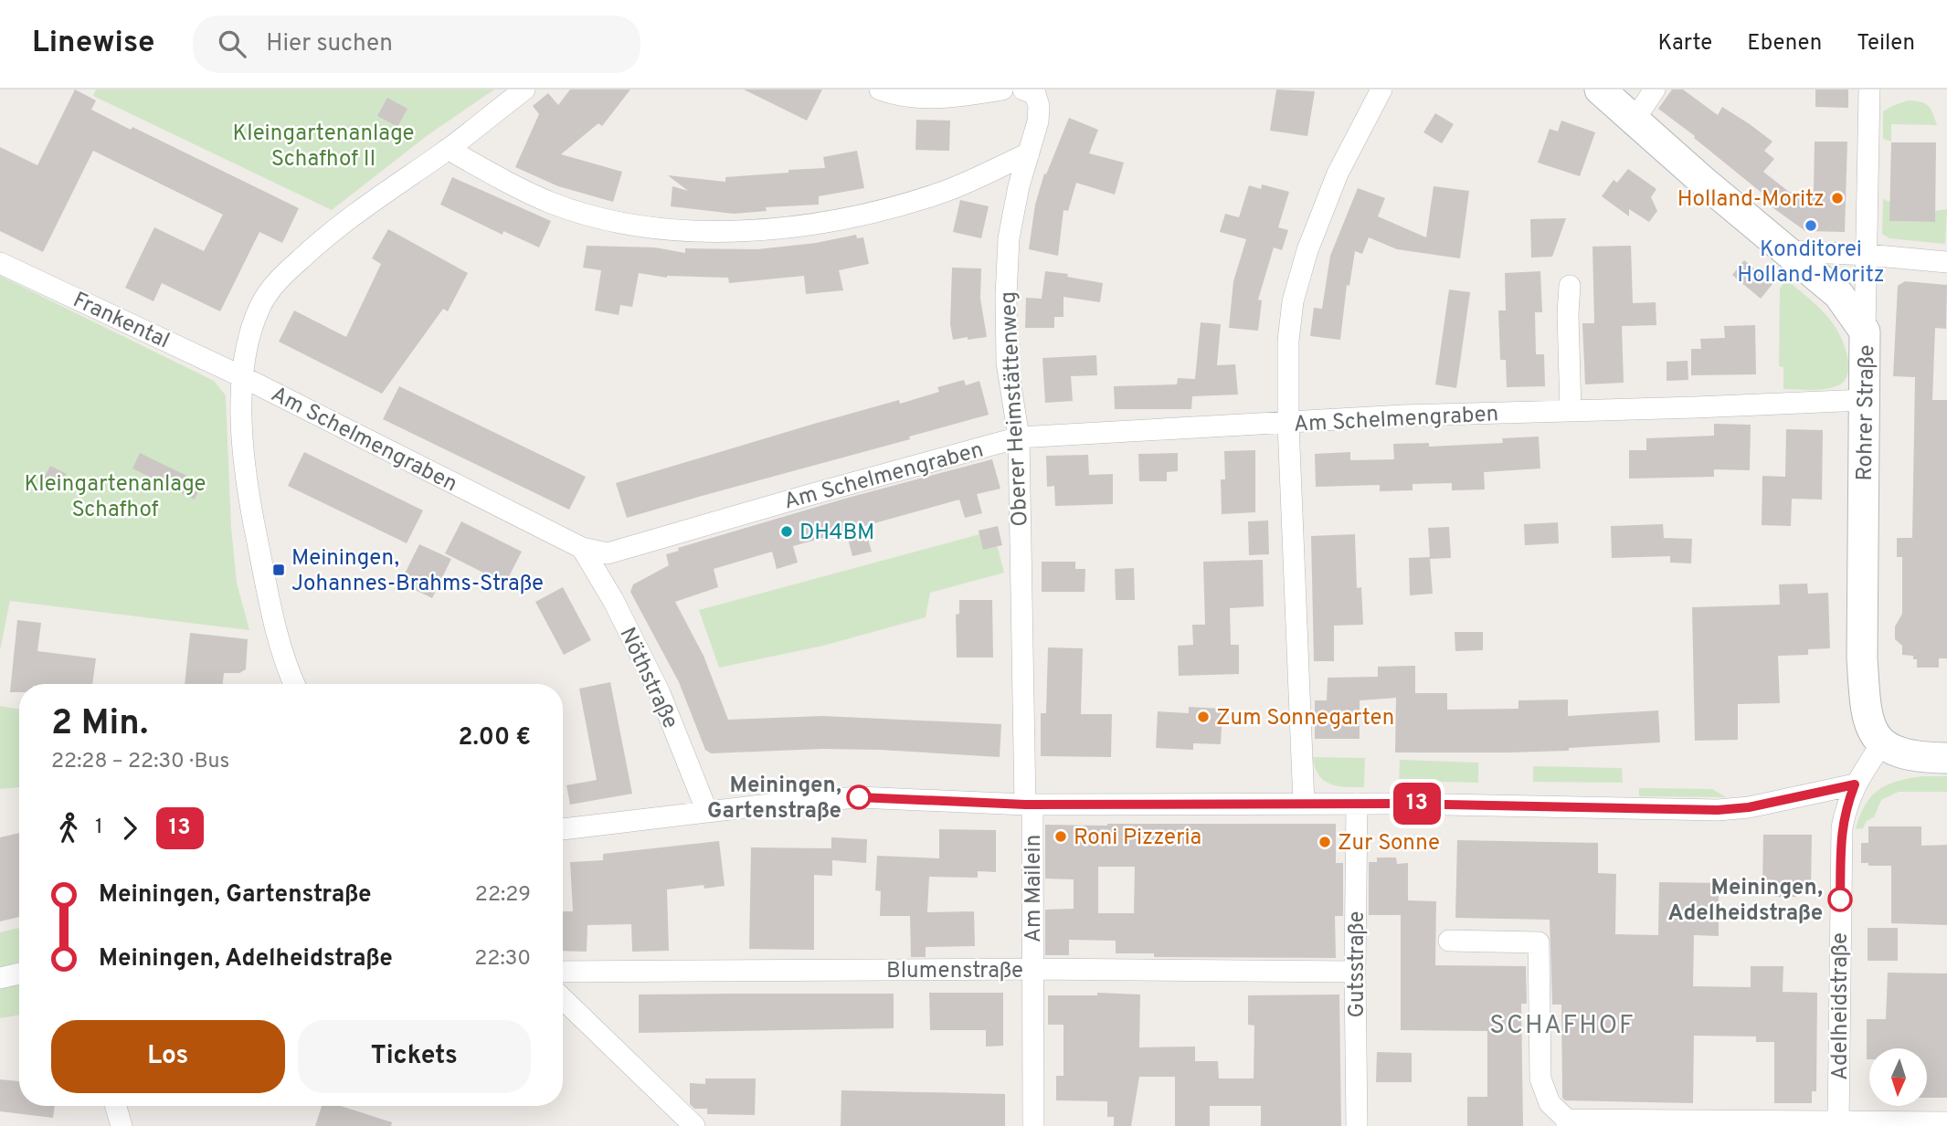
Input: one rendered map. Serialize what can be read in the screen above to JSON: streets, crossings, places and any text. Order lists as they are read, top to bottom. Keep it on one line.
{"streets":{"main road":["Rohrer Straße"],"street":["Frankental","Oberer Heimstättenweg","Am Schelmengraben","Nöthstraße","Am Mailein","Gutsstraße","Blumenstraße","Adelheidstraße"]},"crossings":[["Frankental","Am Schelmengraben"],["Oberer Heimstättenweg","Am Schelmengraben"],["Oberer Heimstättenweg","Am Mailein"],["Rohrer Straße","Am Schelmengraben"],["Rohrer Straße","Adelheidstraße"],["Am Schelmengraben","Nöthstraße"],["Am Mailein","Blumenstraße"],["Gutsstraße","Blumenstraße"]],"districts":["SCHAFHOF"],"parks":["Kleingartenanlage Schafhof II","Kleingartenanlage Schafhof"],"places":{"other":["Holland-Moritz","Konditorei Holland-Moritz","DH4BM","Zum Sonnegarten","Meiningen, Gartenstraße","Roni Pizzeria","Zur Sonne","Meiningen, Adelheidstraße"],"transit":["Meiningen, Johannes-Brahms-Straße"]},"lines":["bus line 13"],"north":"bottom","page":{"header":"Linewise","search":"Hier suchen","nav":["Karte","Ebenen","Teilen"],"on_map":"13","heading":["2 Min.","22:28 – 22:30 · Bus","2.00 €"],"legs":["1","13"],"list":[{"name":"Meiningen, Gartenstraße","value":"22:29"},{"name":"Meiningen, Adelheidstraße","value":"22:30"}],"buttons":["Los","Tickets"]}}
